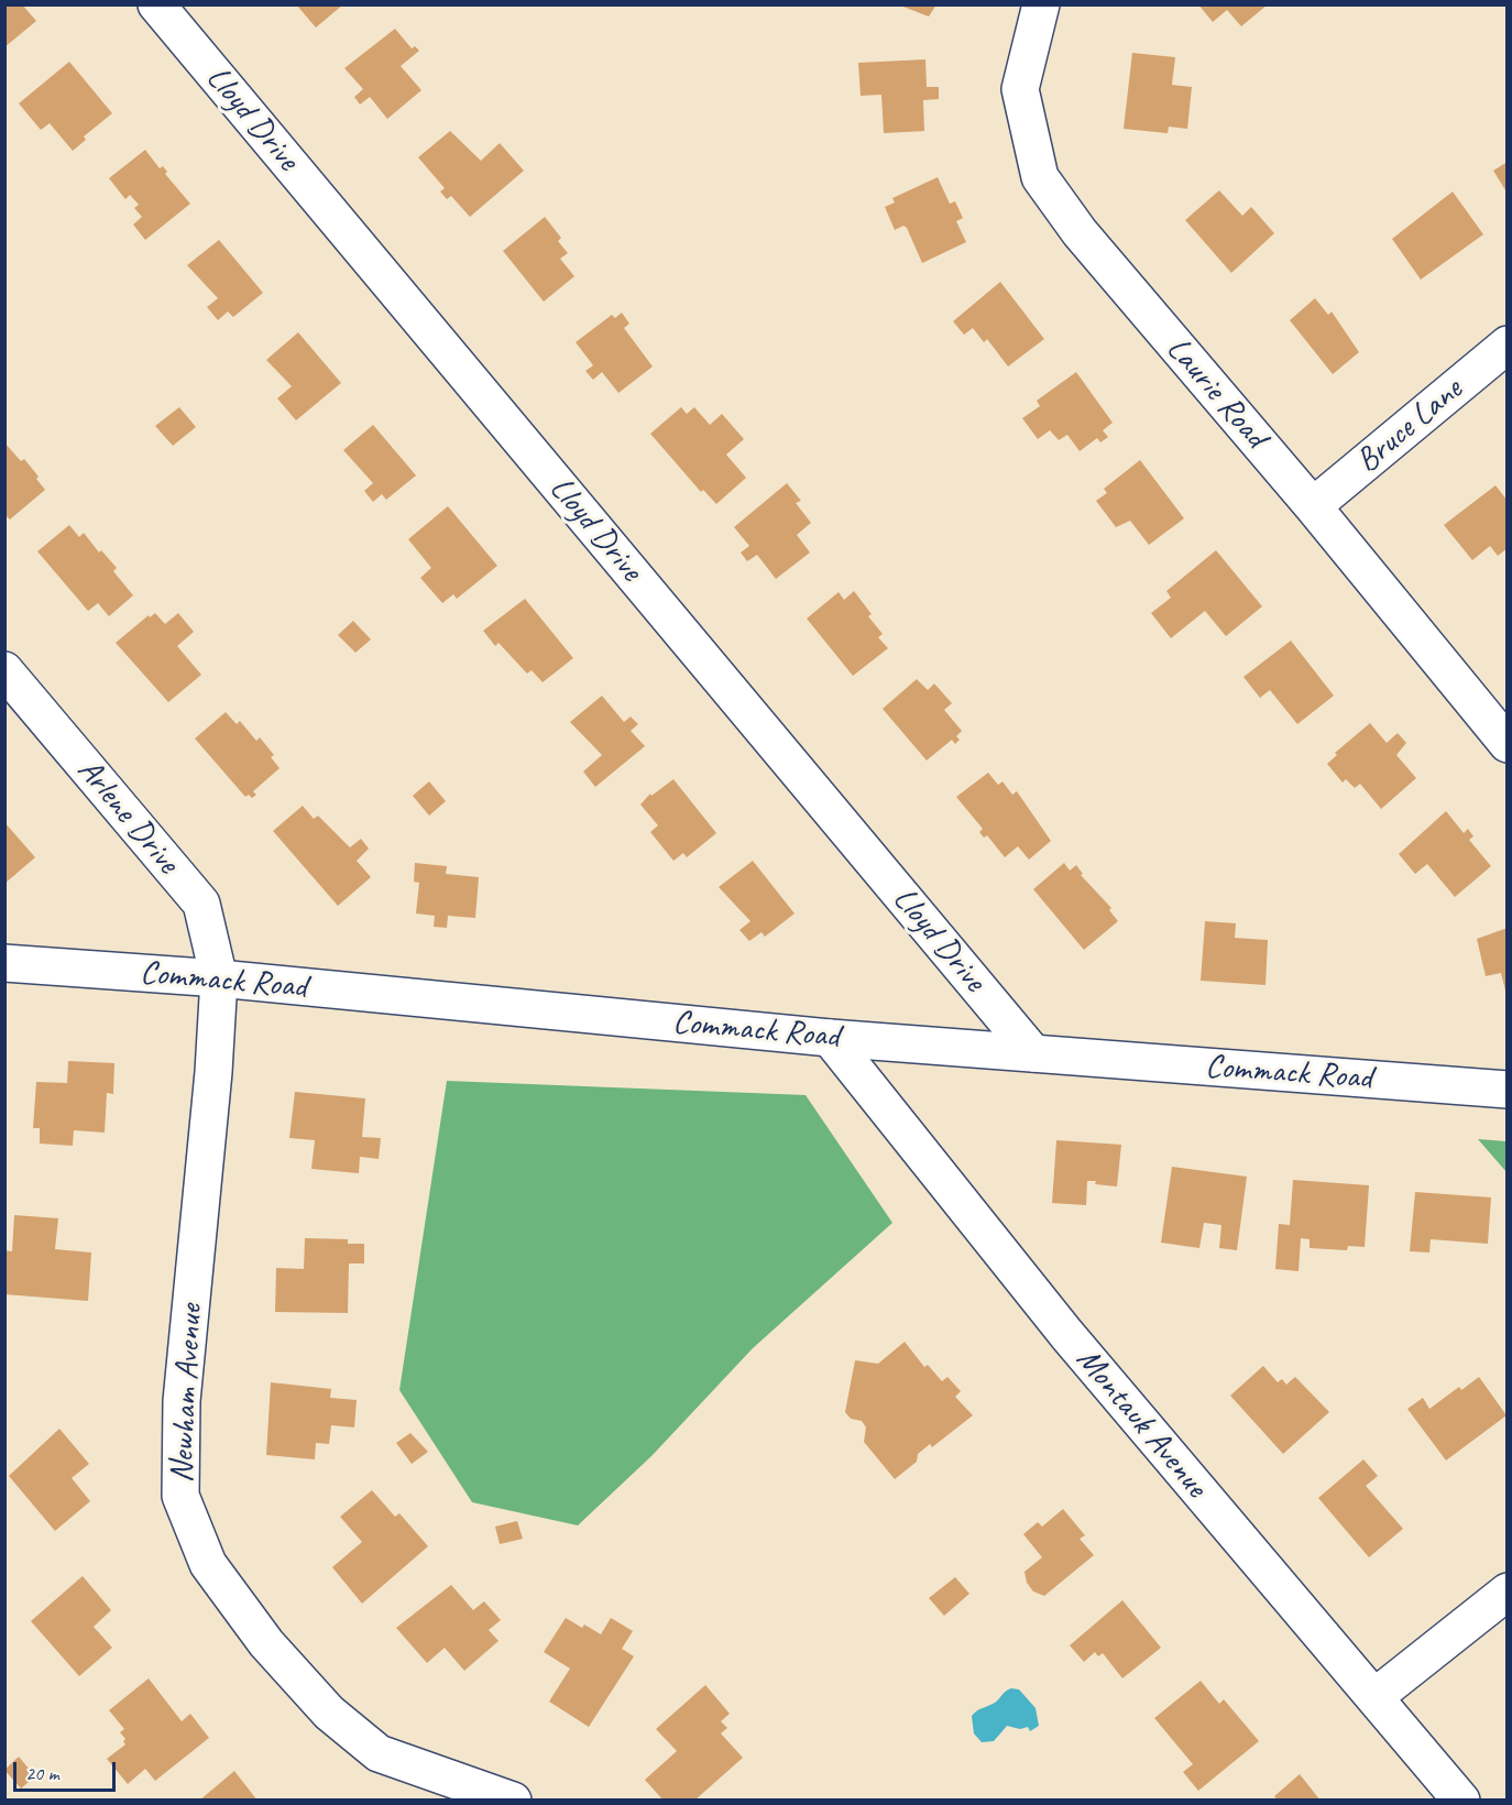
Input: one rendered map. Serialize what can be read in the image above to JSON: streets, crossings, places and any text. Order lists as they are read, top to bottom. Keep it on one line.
{"streets":{"street":["Lloyd Drive","Laurie Road","Bruce Lane","Arlene Drive","Commack Road","Newham Avenue","Montauk Avenue"]},"crossings":[["Lloyd Drive","Commack Road"],["Laurie Road","Bruce Lane"],["Arlene Drive","Commack Road"],["Arlene Drive","Newham Avenue"],["Commack Road","Newham Avenue"],["Commack Road","Montauk Avenue"]],"scale_bar":"20 m"}
